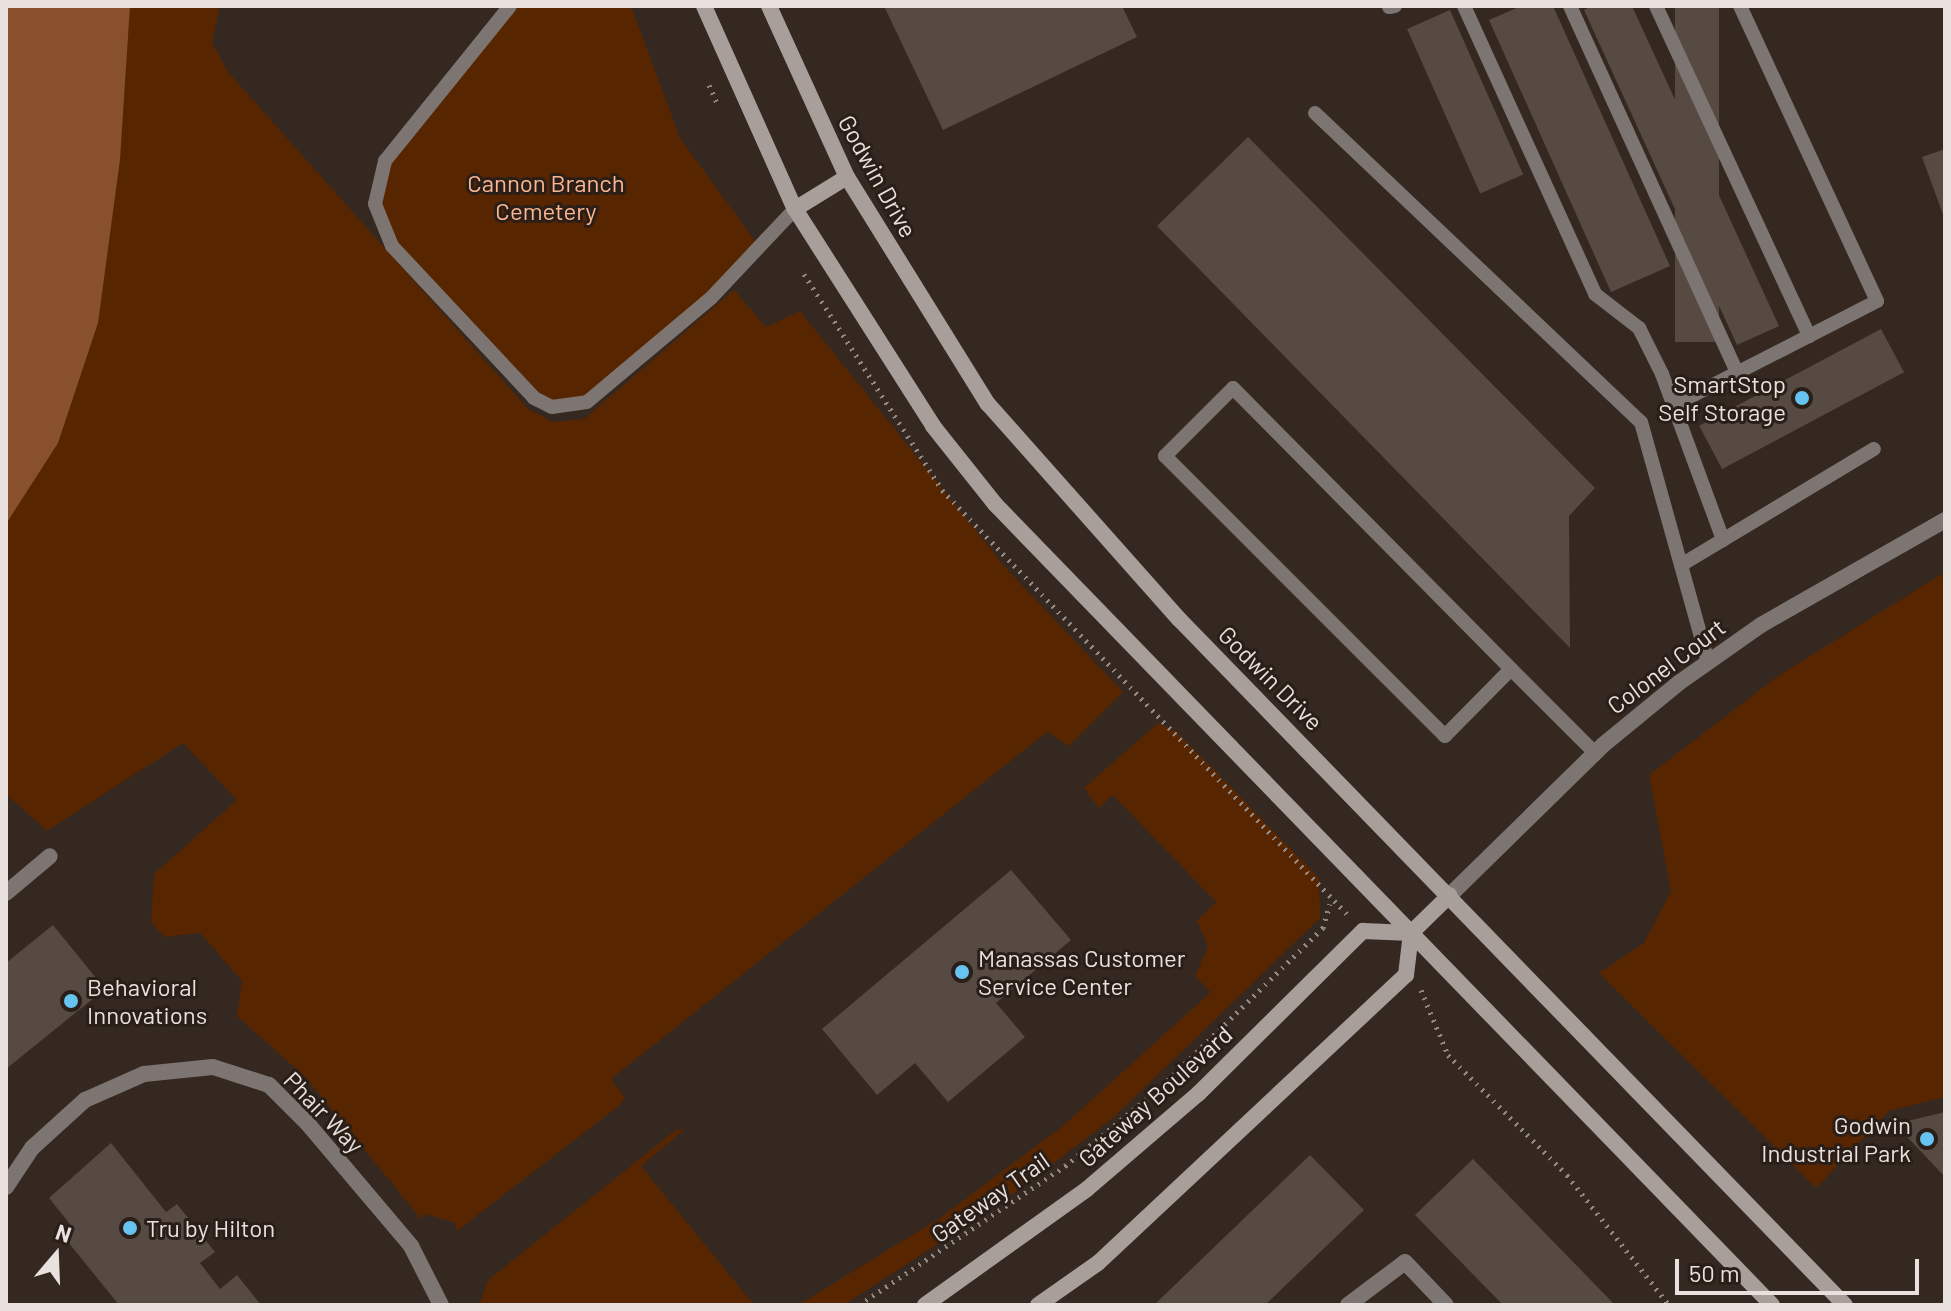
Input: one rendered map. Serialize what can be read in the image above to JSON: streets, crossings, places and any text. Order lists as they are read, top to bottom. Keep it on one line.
{"streets":{"street":["Godwin Drive","Colonel Court","Gateway Boulevard","Phair Way"],"path":["Gateway Trail"]},"crossings":[["Godwin Drive","Colonel Court"]],"parks":["Cannon Branch Cemetery"],"places":["SmartStop Self Storage","Manassas Customer Service Center","Behavioral Innovations","Godwin Industrial Park","Tru by Hilton"],"scale_bar":"50 m","north":"top"}
